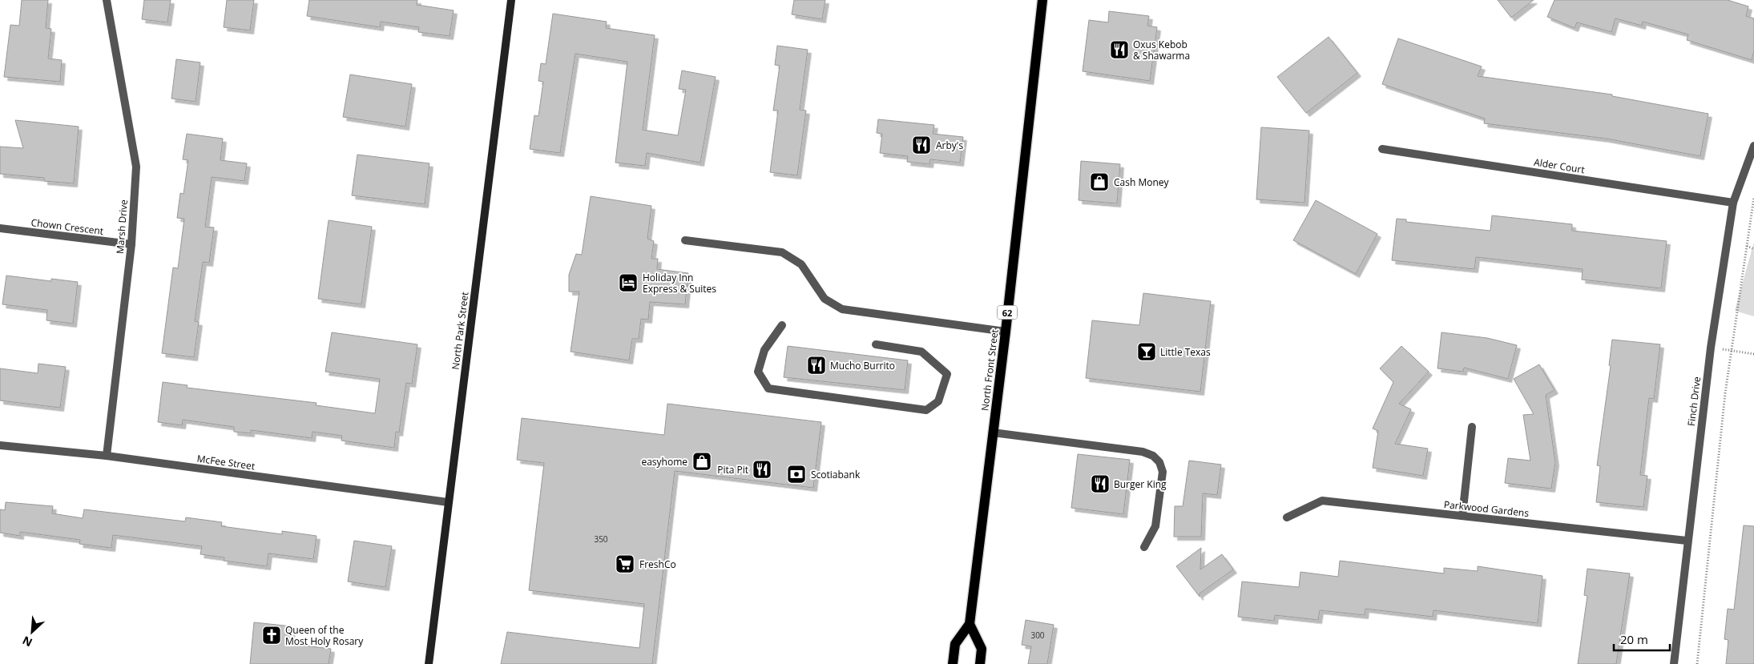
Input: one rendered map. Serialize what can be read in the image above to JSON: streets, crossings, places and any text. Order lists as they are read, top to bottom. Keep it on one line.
{"streets":{"main road":["62","North Front Street"],"street":["Alder Court","Chown Crescent","Marsh Drive","North Park Street","Finch Drive","McFee Street","Parkwood Gardens"]},"crossings":[["Alder Court","Finch Drive"],["Chown Crescent","Marsh Drive"],["Marsh Drive","McFee Street"],["North Park Street","McFee Street"],["Finch Drive","Parkwood Gardens"]],"places":{"restaurant":["Oxus Kebob & Shawarma","Arby's","Mucho Burrito","Pita Pit","Burger King"],"shop":["Cash Money","easyhome"],"hotel":["Holiday Inn Express & Suites"],"bar":["Little Texas"],"bank":["Scotiabank"],"supermarket":["FreshCo"],"church":["Queen of the Most Holy Rosary"]},"house_numbers":["350","300"],"scale_bar":"20 m","north":"bottom left"}
